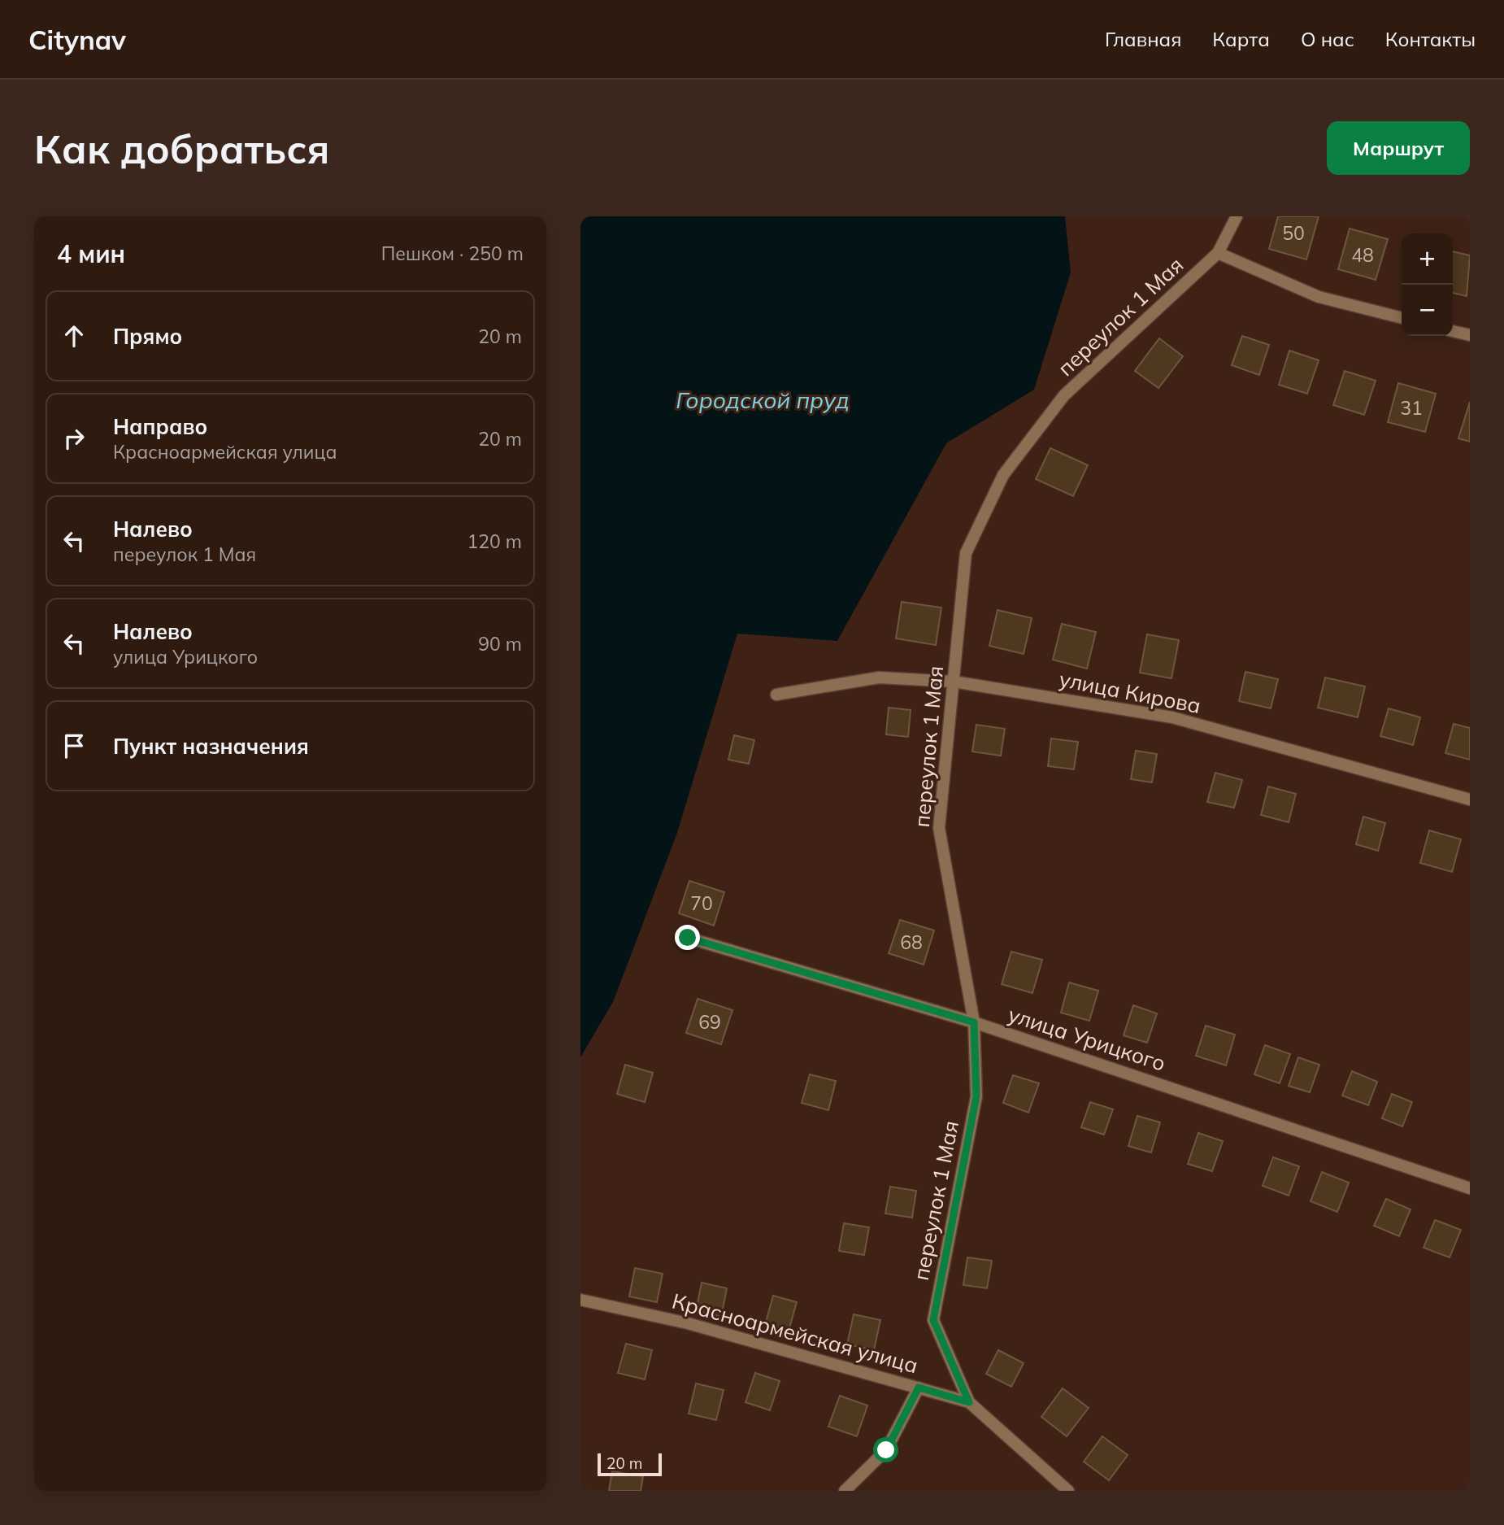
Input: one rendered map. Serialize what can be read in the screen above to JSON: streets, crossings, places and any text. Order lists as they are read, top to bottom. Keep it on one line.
{"streets":{"street":["переулок 1 Мая","улица Кирова","улица Урицкого","Красноармейская улица"]},"crossings":[["переулок 1 Мая","улица Кирова"],["переулок 1 Мая","улица Урицкого"],["переулок 1 Мая","Красноармейская улица"]],"water":["Городской пруд"],"house_numbers":["50","48","31","70","68","69"],"scale_bar":"20 m","page":{"header":"Citynav","nav":["Главная","Карта","О нас","Контакты"],"buttons":"Маршрут","title":"Как добраться","heading":["4 мин","Пешком · 250 m"],"map_buttons":["+","−"],"list":[["Прямо","20 m"],["Направо","Красноармейская улица","20 m"],["Налево","переулок 1 Мая","120 m"],["Налево","улица Урицкого","90 m"],"Пункт назначения"],"scale":"20 m"}}
